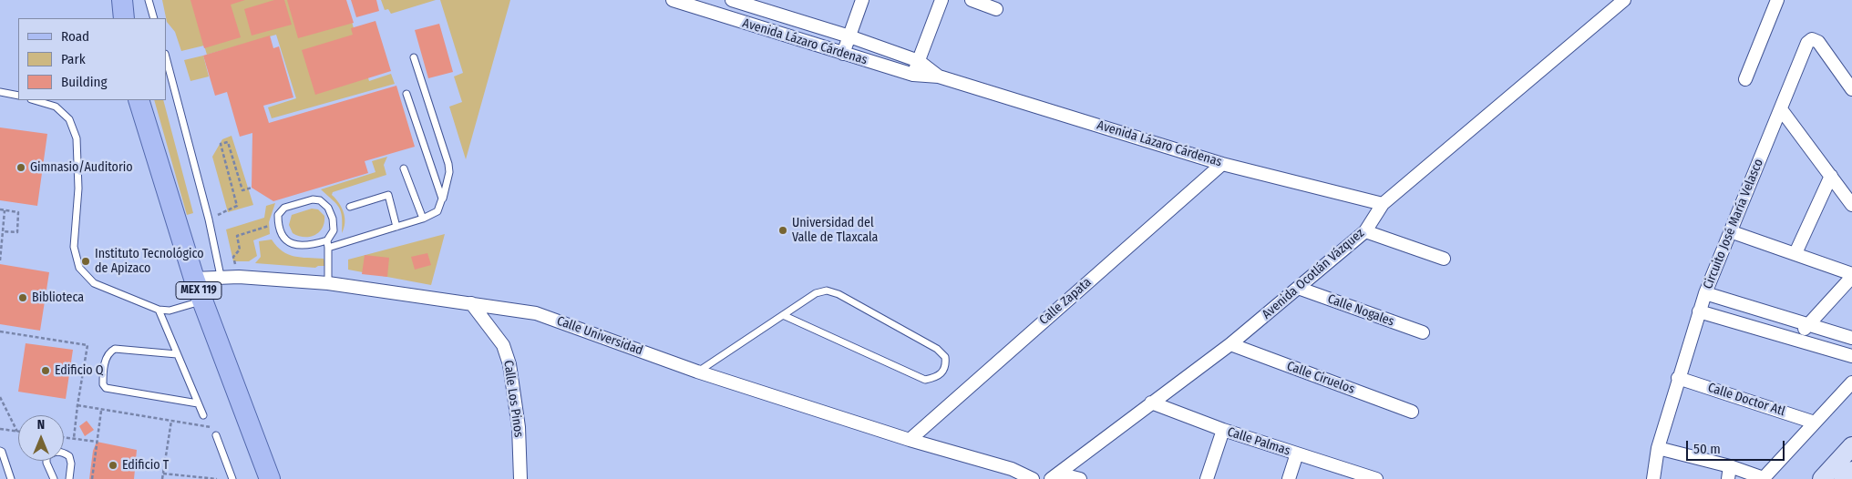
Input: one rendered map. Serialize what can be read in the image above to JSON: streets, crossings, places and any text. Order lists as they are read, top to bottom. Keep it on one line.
{"streets":{"main road":["MEX 119"],"street":["Avenida Lázaro Cárdenas","Circuito José María Velasco","Avenida Ocotlán Vázquez","Calle Zapata","Calle Nogales","Calle Universidad","Calle Ciruelos","Calle Los Pinos","Calle Doctor Atl","Calle Palmas"]},"crossings":[["Avenida Lázaro Cárdenas","Avenida Ocotlán Vázquez"],["Avenida Lázaro Cárdenas","Calle Zapata"],["Circuito José María Velasco","Calle Doctor Atl"],["Avenida Ocotlán Vázquez","Calle Nogales"],["Avenida Ocotlán Vázquez","Calle Ciruelos"],["Avenida Ocotlán Vázquez","Calle Palmas"],["MEX 119","Calle Universidad"],["Calle Zapata","Calle Universidad"],["Calle Universidad","Calle Los Pinos"]],"places":["Gimnasio/Auditorio","Universidad del Valle de Tlaxcala","Instituto Tecnológico de Apizaco","Biblioteca","Edificio Q","Edificio T"],"legend":["Road","Park","Building"],"scale_bar":"50 m","north":"top"}
